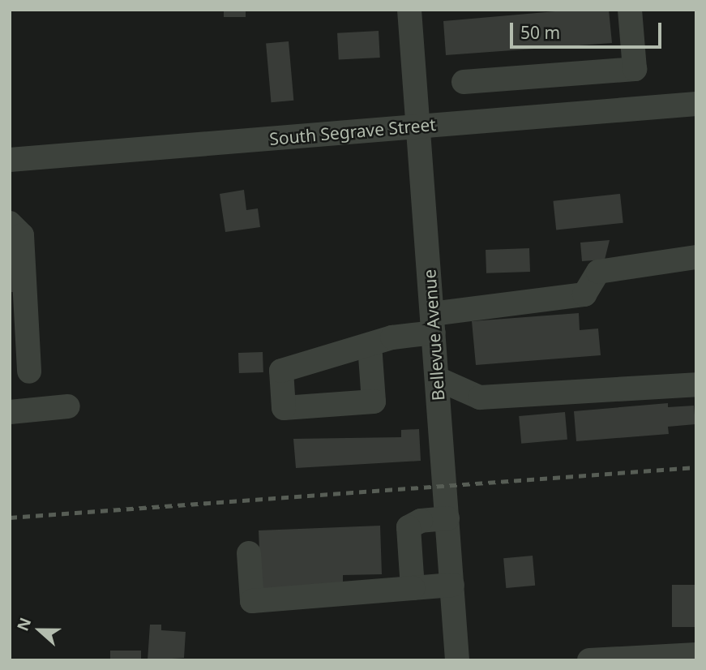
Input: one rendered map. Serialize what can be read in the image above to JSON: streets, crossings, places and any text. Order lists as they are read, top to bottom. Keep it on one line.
{"streets":{"street":["South Segrave Street","Bellevue Avenue"]},"crossings":[["South Segrave Street","Bellevue Avenue"]],"scale_bar":"50 m","north":"left"}
